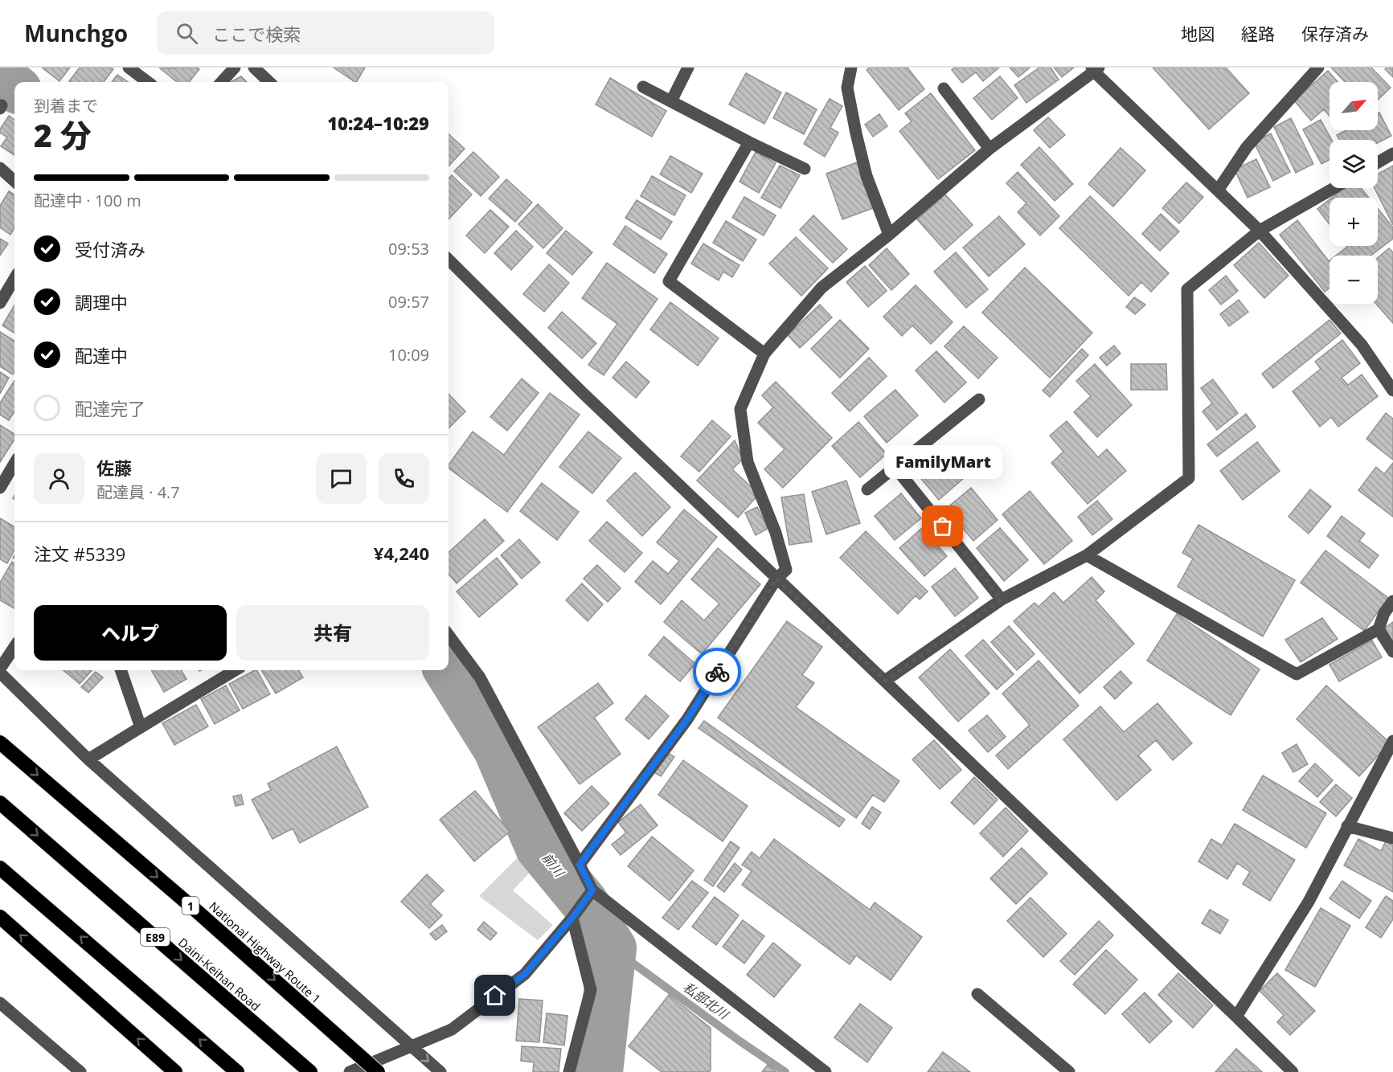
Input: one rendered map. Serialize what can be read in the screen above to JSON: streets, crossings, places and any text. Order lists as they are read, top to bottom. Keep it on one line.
{"streets":{"highway":["1","E89","National Highway Route 1","Daini-Keihan Road"]},"water":["前川","私部北川"],"places":["FamilyMart"],"north":"top right","page":{"header":"Munchgo","search":"ここで検索","nav":["地図","経路","保存済み"],"map_buttons":["+","−"],"heading":["2 分","到着まで","10:24–10:29"],"panel":["佐藤","配達員 · 4.7","注文 #5339","¥4,240"],"bar":"配達中 · 100 m","list":[["受付済み","09:53"],["調理中","09:57"],["配達中","10:09"],"配達完了"],"bubble":"FamilyMart","buttons":["ヘルプ","共有"]}}
